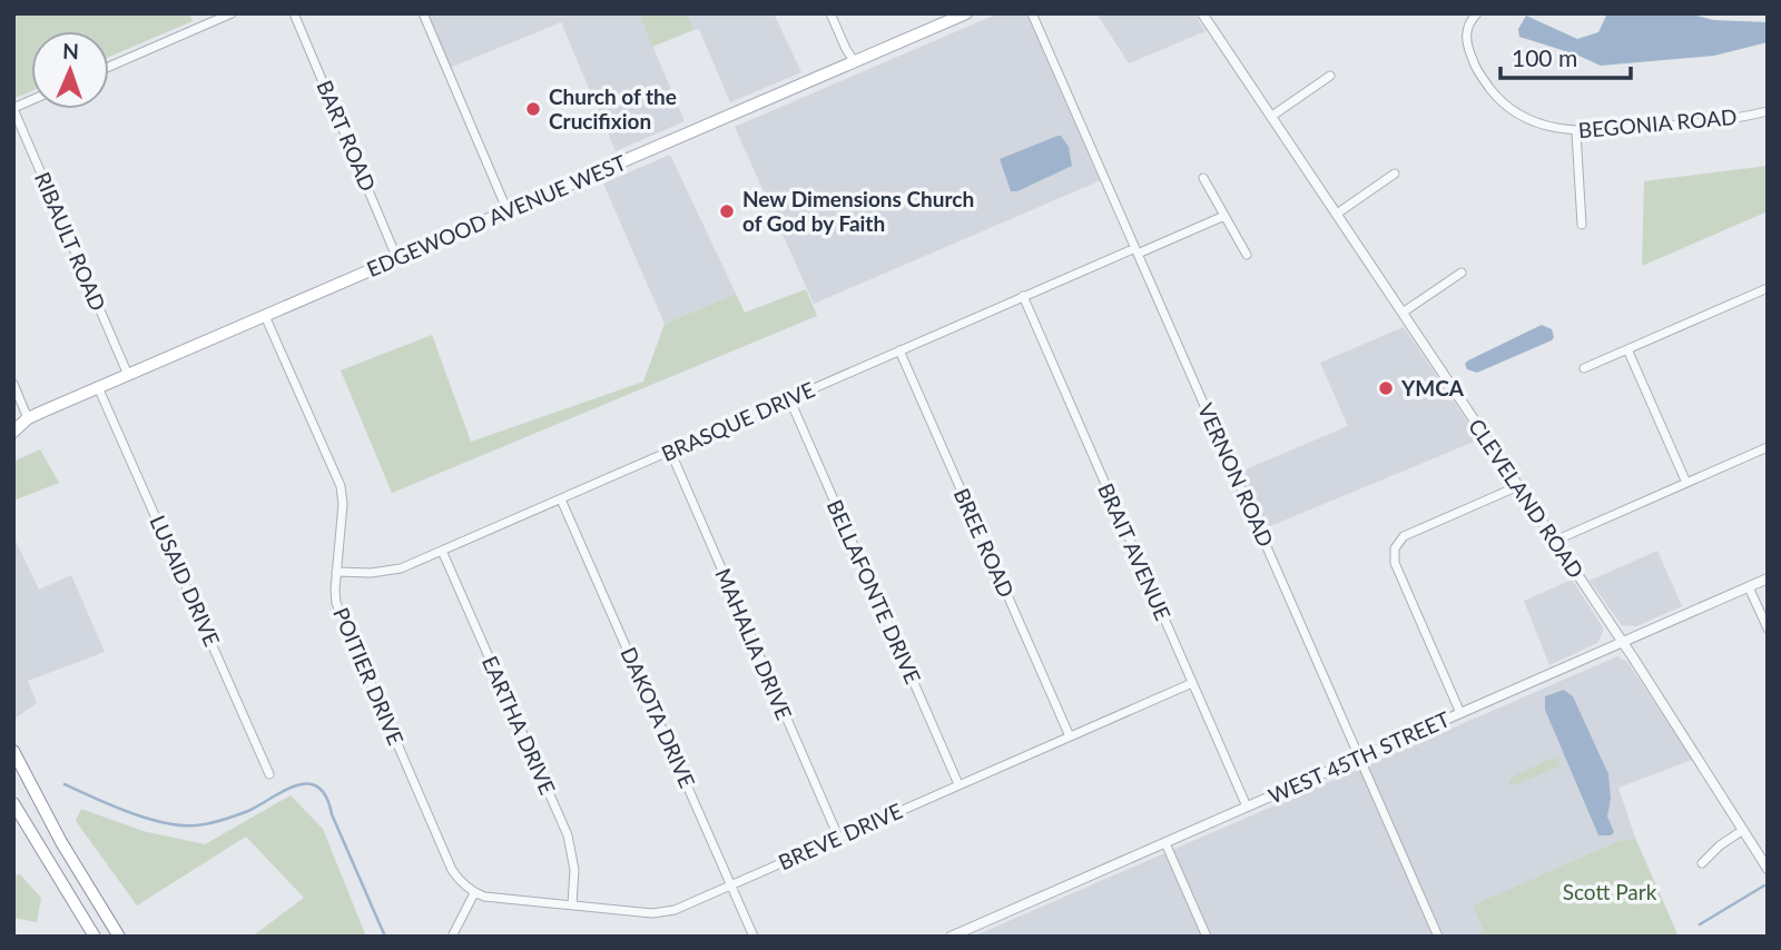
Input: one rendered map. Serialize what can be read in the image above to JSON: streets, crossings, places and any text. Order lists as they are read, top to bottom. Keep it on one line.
{"streets":{"main road":["EDGEWOOD AVENUE WEST"],"street":["BEGONIA ROAD","BART ROAD","RIBAULT ROAD","BRASQUE DRIVE","VERNON ROAD","CLEVELAND ROAD","BREE ROAD","BRAIT AVENUE","LUSAID DRIVE","BELLAFONTE DRIVE","MAHALIA DRIVE","POITIER DRIVE","DAKOTA DRIVE","EARTHA DRIVE","WEST 45TH STREET","BREVE DRIVE"]},"crossings":[["BART ROAD","EDGEWOOD AVENUE WEST"],["EDGEWOOD AVENUE WEST","RIBAULT ROAD"],["EDGEWOOD AVENUE WEST","LUSAID DRIVE"],["EDGEWOOD AVENUE WEST","POITIER DRIVE"],["BRASQUE DRIVE","VERNON ROAD"],["BRASQUE DRIVE","BREE ROAD"],["BRASQUE DRIVE","BRAIT AVENUE"],["BRASQUE DRIVE","BELLAFONTE DRIVE"],["BRASQUE DRIVE","MAHALIA DRIVE"],["BRASQUE DRIVE","POITIER DRIVE"],["BRASQUE DRIVE","DAKOTA DRIVE"],["BRASQUE DRIVE","EARTHA DRIVE"],["VERNON ROAD","WEST 45TH STREET"],["CLEVELAND ROAD","WEST 45TH STREET"],["BREE ROAD","BREVE DRIVE"],["BRAIT AVENUE","WEST 45TH STREET"],["BRAIT AVENUE","BREVE DRIVE"],["BELLAFONTE DRIVE","BREVE DRIVE"],["MAHALIA DRIVE","BREVE DRIVE"],["POITIER DRIVE","BREVE DRIVE"],["DAKOTA DRIVE","BREVE DRIVE"],["EARTHA DRIVE","BREVE DRIVE"]],"parks":["Scott Park"],"places":["Church of the Crucifixion","New Dimensions Church of God by Faith","YMCA"],"scale_bar":"100 m","north":"top"}
